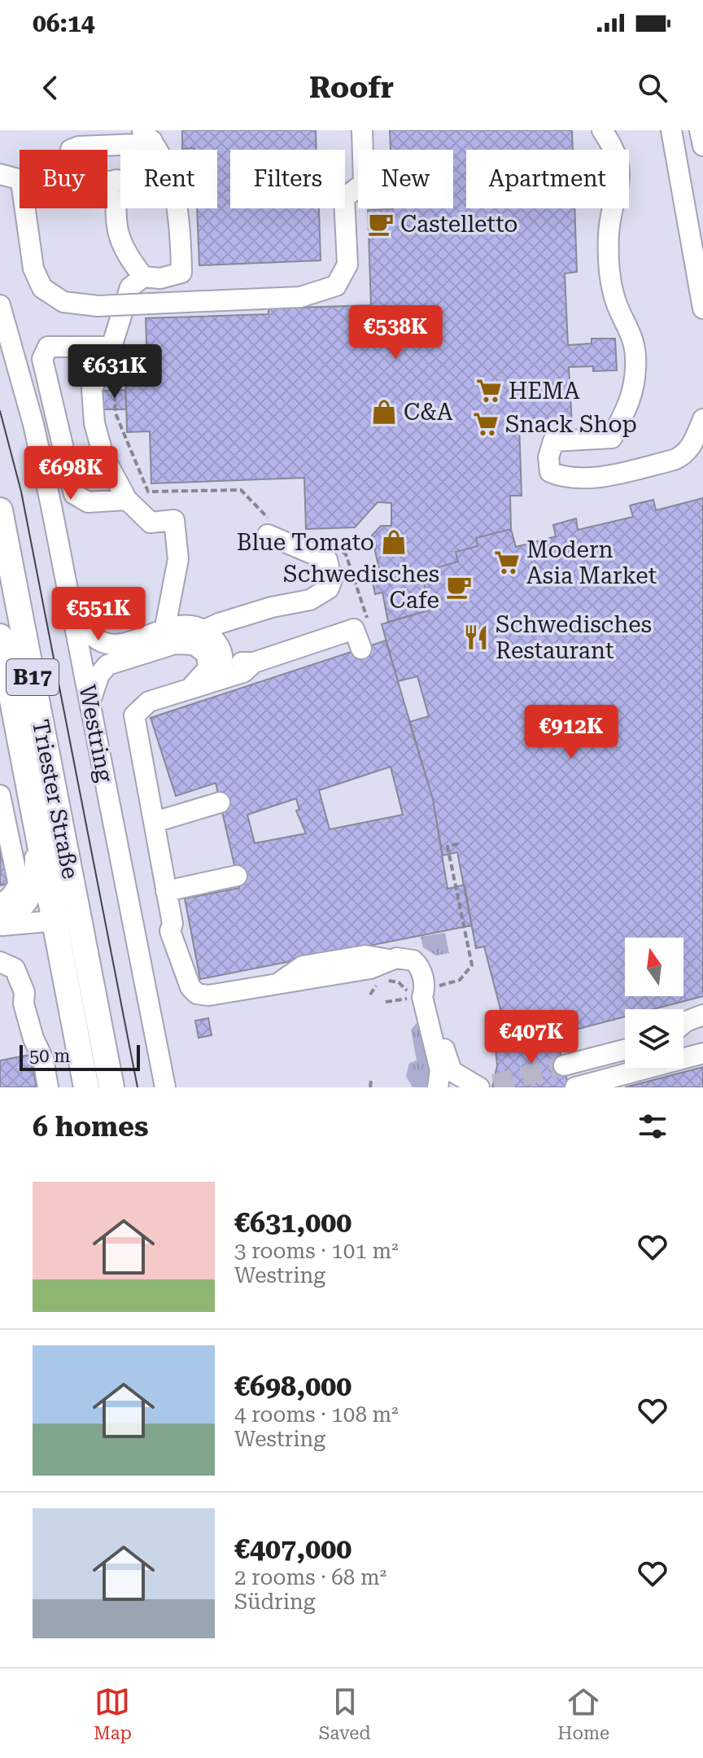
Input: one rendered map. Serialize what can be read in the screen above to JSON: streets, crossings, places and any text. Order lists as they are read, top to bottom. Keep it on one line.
{"streets":{"main road":["B17","Triester Straße"],"street":["Westring"]},"places":{"cafe":["Castelletto","Schwedisches Cafe"],"supermarket":["HEMA","Snack Shop","Modern Asia Market"],"shop":["C&A","Blue Tomato"],"restaurant":["Schwedisches Restaurant"]},"scale_bar":"50 m","north":"top","page":{"status":"06:14","header":"Roofr","chip":["Buy","Rent","Filters","New","Apartment"],"price":["€538K","€631K","€698K","€551K","€912K","€407K"],"scale":"50 m","heading":"6 homes","list":[{"name":"€631,000","note":"3 rooms · 101 m² · Westring"},{"name":"€698,000","note":"4 rooms · 108 m² · Westring"},{"name":"€407,000","note":"2 rooms · 68 m² · Südring"}],"tabs":["Map","Saved","Home"]}}
